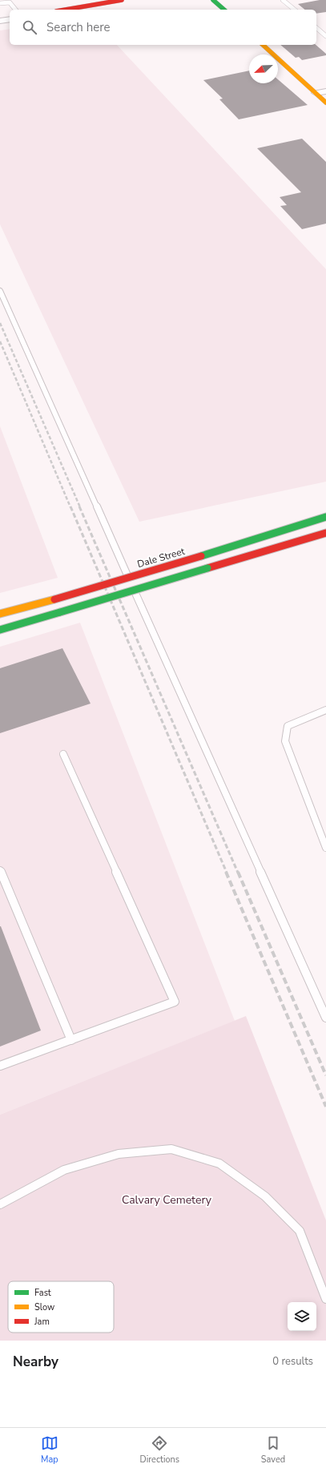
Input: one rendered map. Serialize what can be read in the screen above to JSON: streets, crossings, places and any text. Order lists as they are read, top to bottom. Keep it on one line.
{"streets":{"main road":["Dale Street"]},"parks":["Calvary Cemetery"],"legend":["Fast","Slow","Jam"],"north":"bottom left","page":{"search":"Search here","heading":["Nearby","0 results"],"nav":["Map","Directions","Saved"]}}
